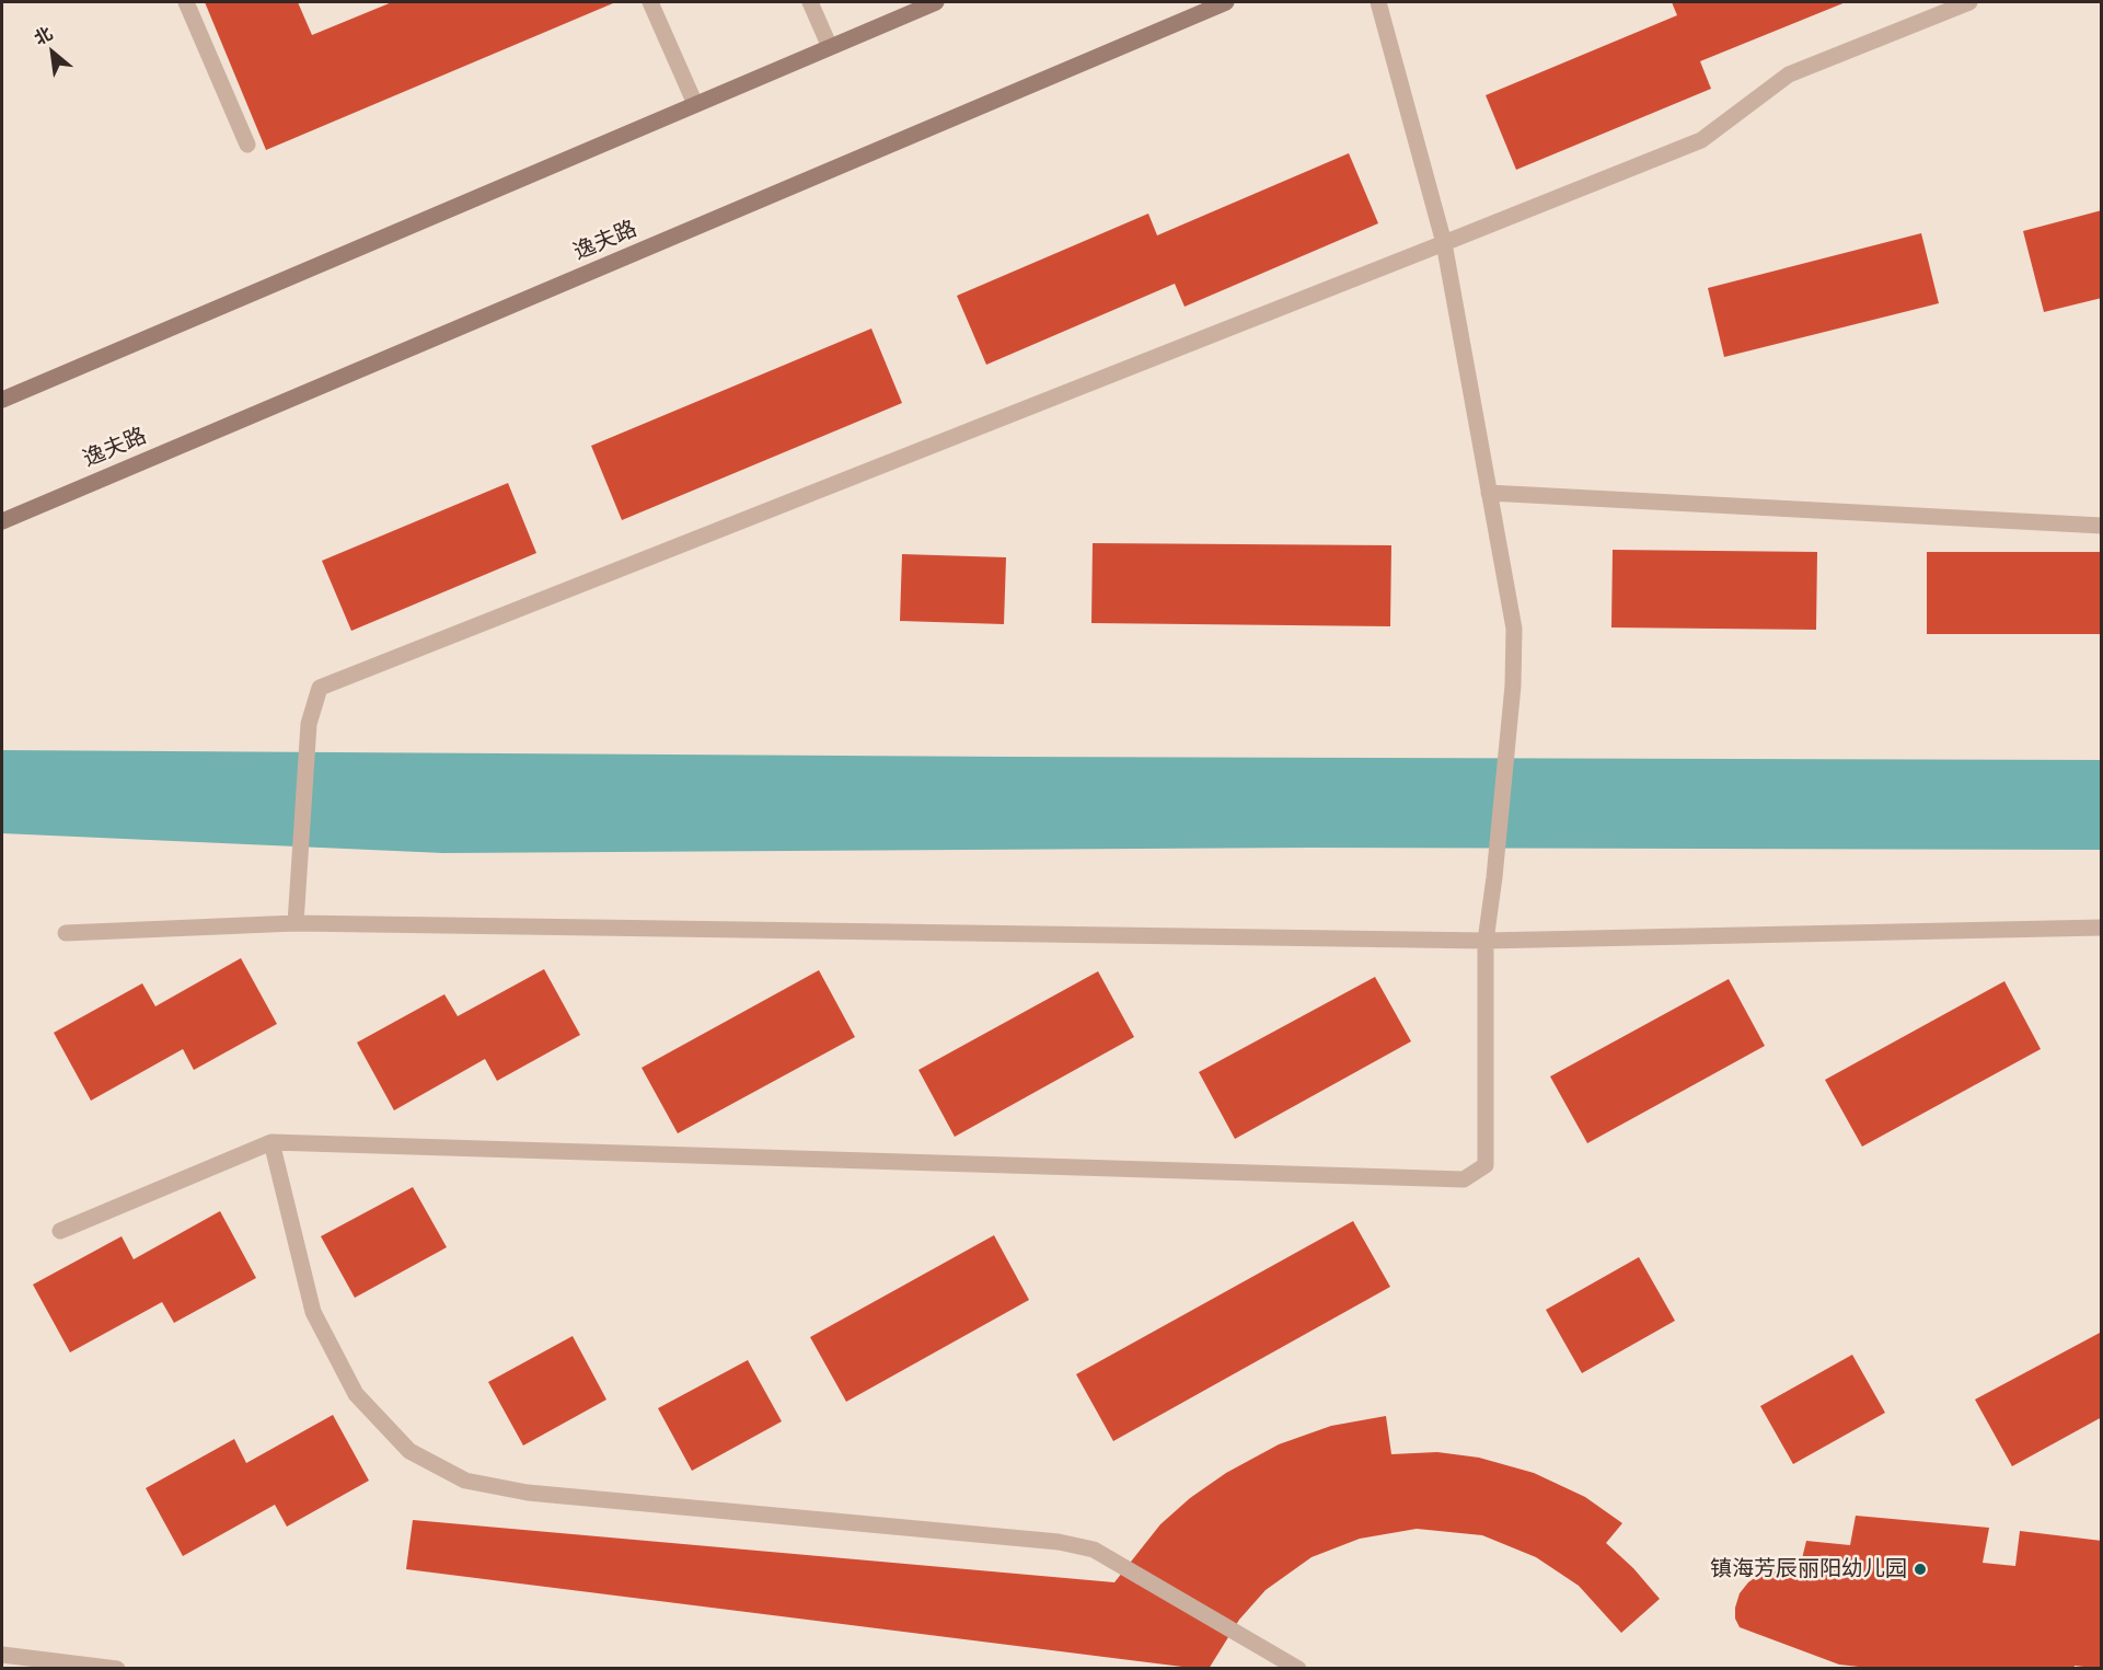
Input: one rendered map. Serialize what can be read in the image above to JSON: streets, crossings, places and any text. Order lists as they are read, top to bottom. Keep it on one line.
{"streets":{"main road":["逸夫路"]},"places":["镇海芳辰丽阳幼儿园"],"north":"top left"}
